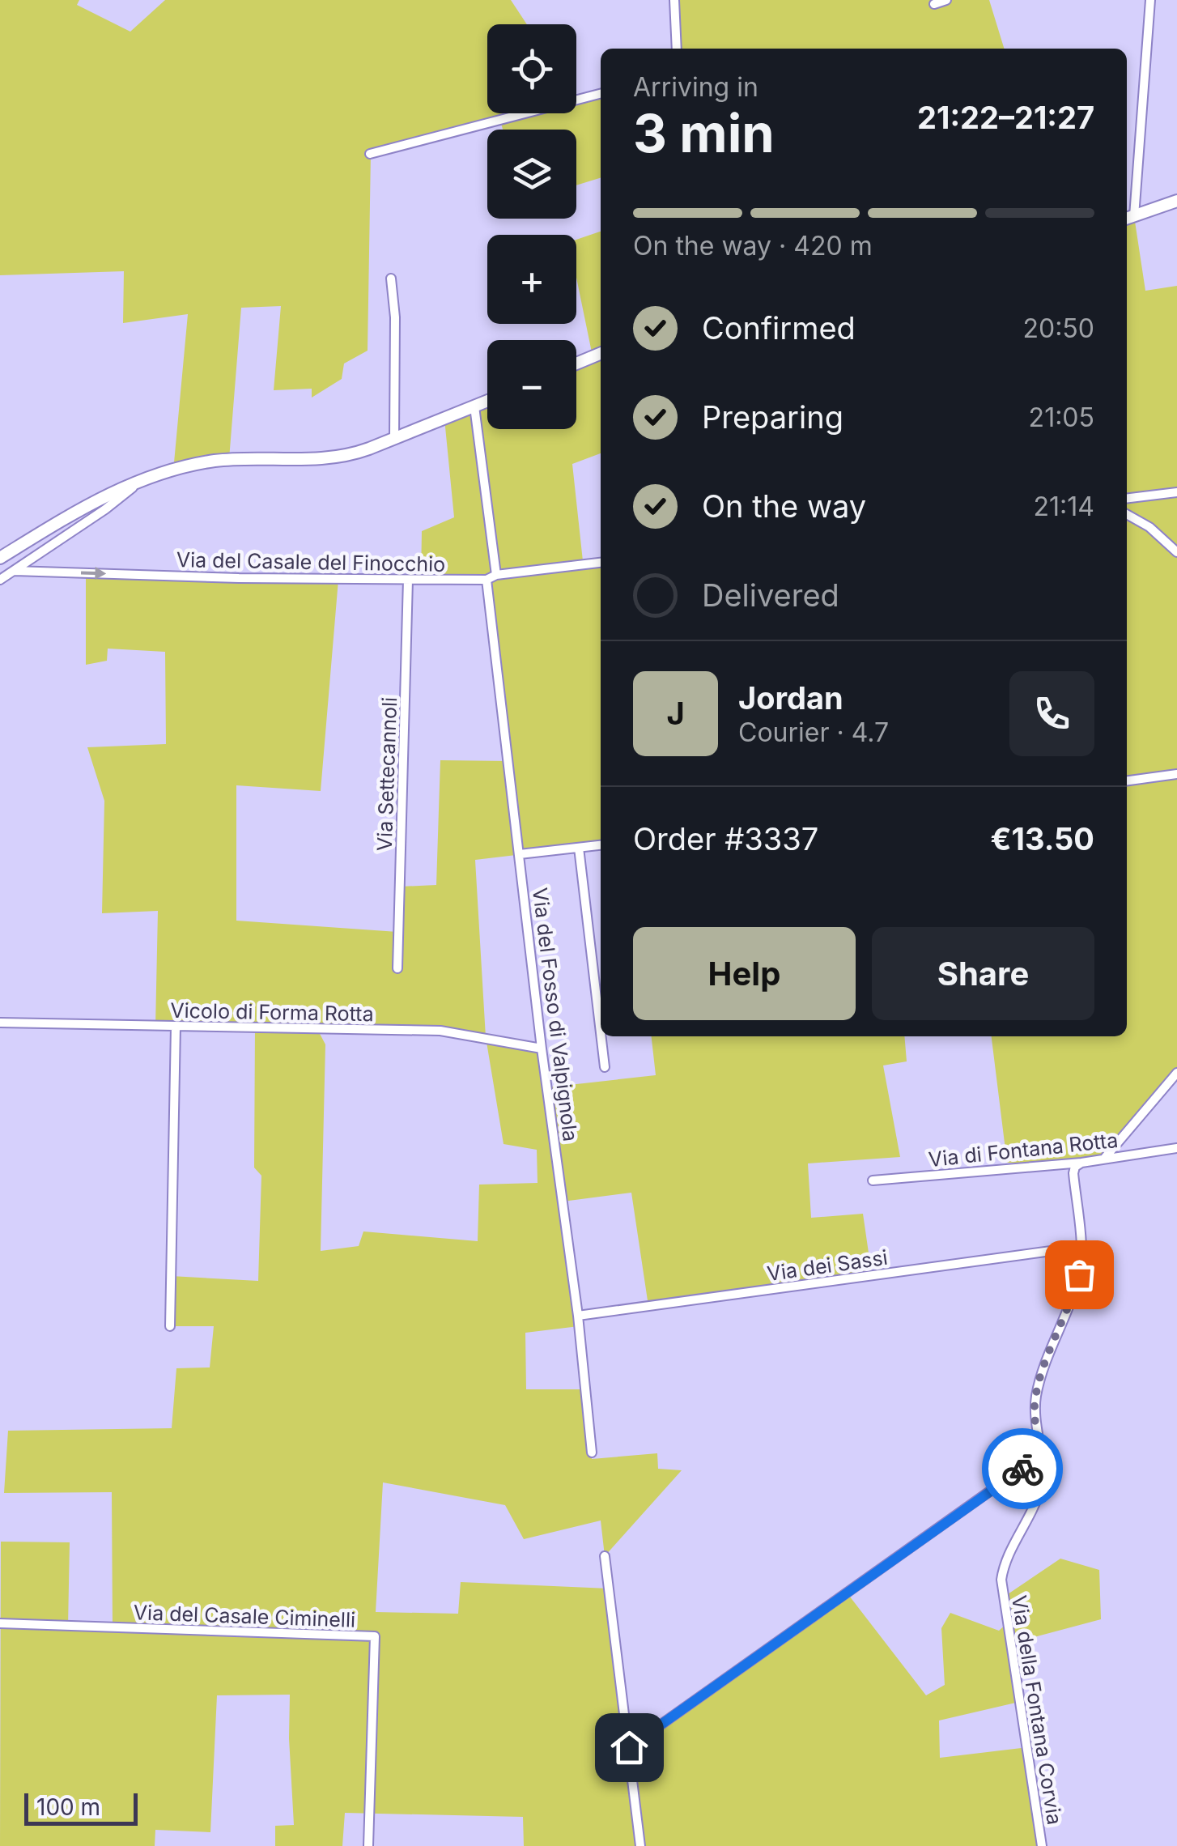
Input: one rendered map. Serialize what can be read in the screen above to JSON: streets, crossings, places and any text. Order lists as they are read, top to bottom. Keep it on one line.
{"streets":{"street":["Via del Casale del Finocchio","Via Settecannoli","Vicolo di Forma Rotta","Via del Fosso di Valpignola","Via di Fontana Rotta","Via dei Sassi","Via del Casale Ciminelli","Via della Fontana Corvia"]},"crossings":[["Via del Casale del Finocchio","Via Settecannoli"],["Via del Casale del Finocchio","Via del Fosso di Valpignola"],["Vicolo di Forma Rotta","Via del Fosso di Valpignola"],["Via del Fosso di Valpignola","Via dei Sassi"],["Via di Fontana Rotta","Via della Fontana Corvia"],["Via dei Sassi","Via della Fontana Corvia"]],"one_way":["Via del Casale del Finocchio"],"scale_bar":"100 m","page":{"map_buttons":["+","−"],"heading":["3 min","Arriving in","21:22–21:27"],"panel":["Jordan","Courier · 4.7","Order #3337","€13.50"],"bar":"On the way · 420 m","list":[["Confirmed","20:50"],["Preparing","21:05"],["On the way","21:14"],"Delivered"],"round":"J","buttons":["Help","Share"],"scale":"100 m"}}
